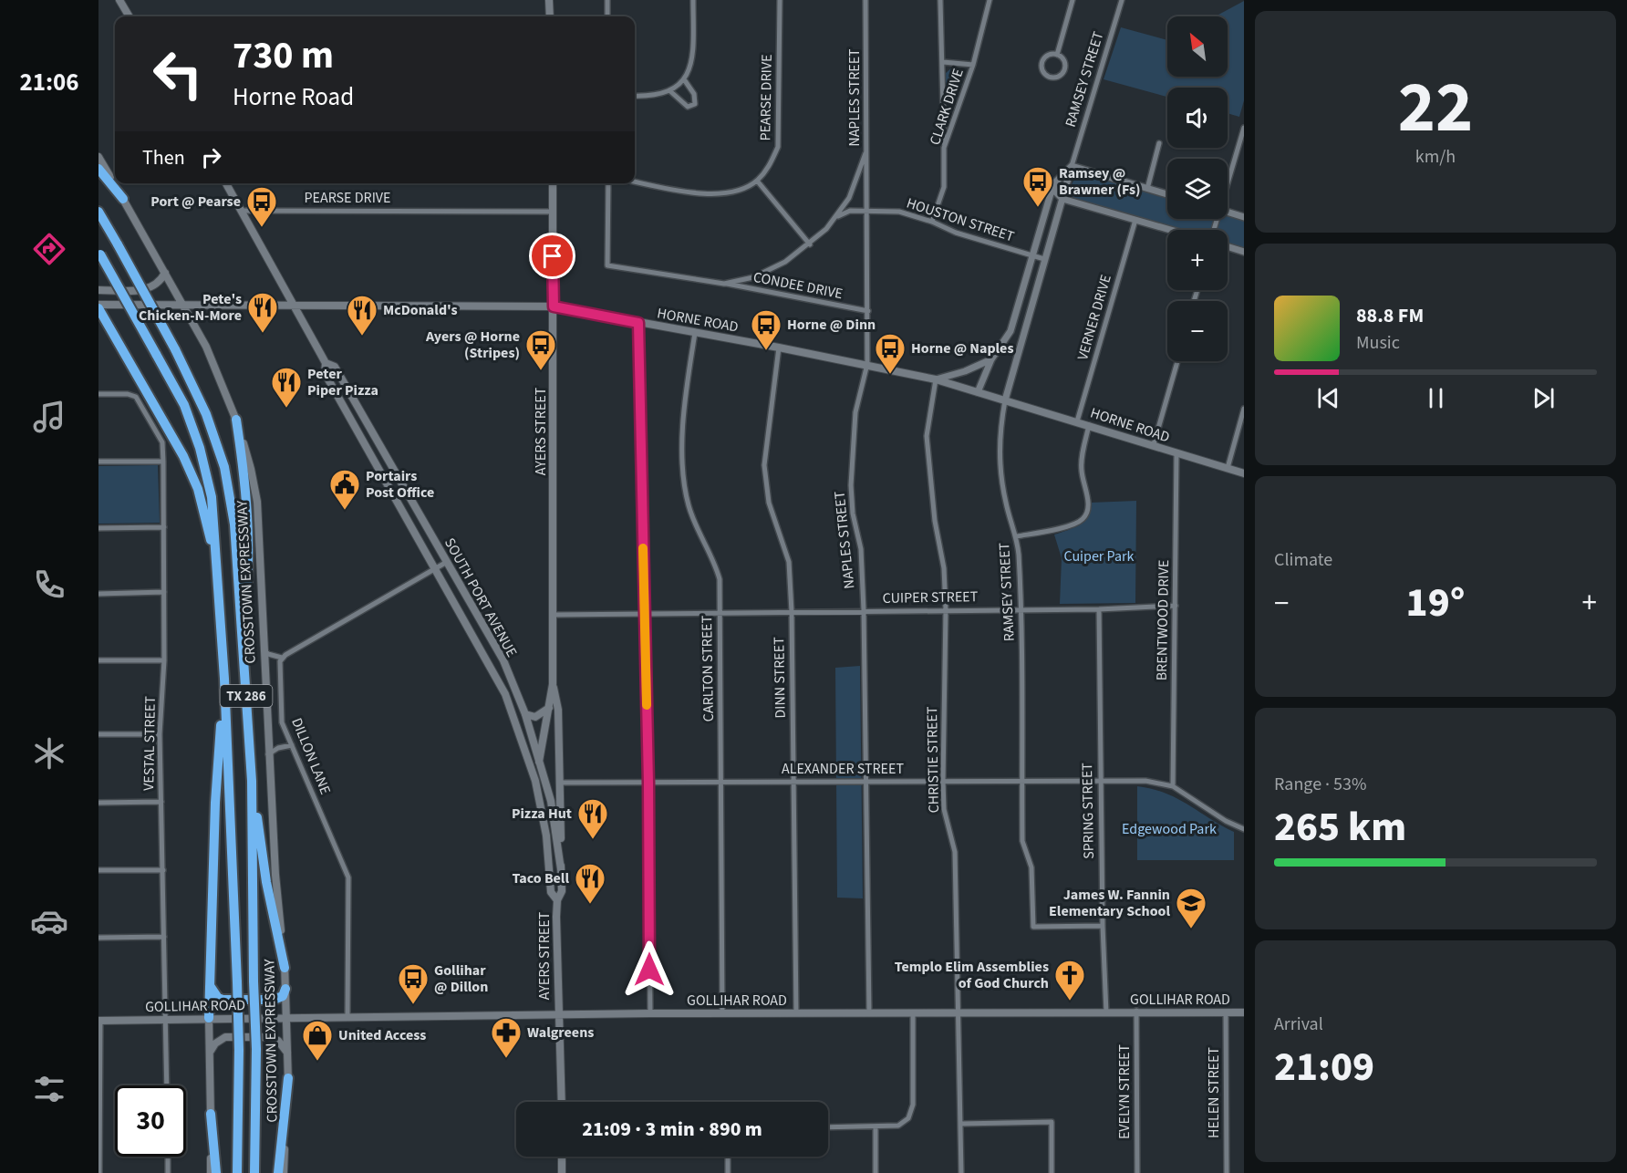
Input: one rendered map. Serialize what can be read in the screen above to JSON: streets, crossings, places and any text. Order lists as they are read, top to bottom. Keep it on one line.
{"streets":{"highway":["CROSSTOWN EXPRESSWAY","TX 286"],"main road":["HORNE ROAD","AYERS STREET","SOUTH PORT AVENUE","GOLLIHAR ROAD"],"street":["RAMSEY STREET","PEARSE DRIVE","NAPLES STREET","CLARK DRIVE","HOUSTON STREET","CONDEE DRIVE","VERNER DRIVE","CUIPER STREET","BRENTWOOD DRIVE","CARLTON STREET","DINN STREET","VESTAL STREET","DILLON LANE","CHRISTIE STREET","ALEXANDER STREET","SPRING STREET","EVELYN STREET","HELEN STREET"]},"crossings":[["RAMSEY STREET","HOUSTON STREET"],["RAMSEY STREET","HORNE ROAD"],["RAMSEY STREET","CUIPER STREET"],["RAMSEY STREET","ALEXANDER STREET"],["RAMSEY STREET","SPRING STREET"],["PEARSE DRIVE","AYERS STREET"],["PEARSE DRIVE","SOUTH PORT AVENUE"],["NAPLES STREET","HOUSTON STREET"],["NAPLES STREET","CONDEE DRIVE"],["NAPLES STREET","HORNE ROAD"],["NAPLES STREET","CUIPER STREET"],["NAPLES STREET","ALEXANDER STREET"],["NAPLES STREET","GOLLIHAR ROAD"],["CLARK DRIVE","HOUSTON STREET"],["VERNER DRIVE","HORNE ROAD"],["HORNE ROAD","AYERS STREET"],["HORNE ROAD","CROSSTOWN EXPRESSWAY"],["HORNE ROAD","SOUTH PORT AVENUE"],["HORNE ROAD","BRENTWOOD DRIVE"],["HORNE ROAD","CARLTON STREET"],["HORNE ROAD","DINN STREET"],["HORNE ROAD","CHRISTIE STREET"],["AYERS STREET","SOUTH PORT AVENUE"],["AYERS STREET","CUIPER STREET"],["AYERS STREET","ALEXANDER STREET"],["AYERS STREET","GOLLIHAR ROAD"],["CROSSTOWN EXPRESSWAY","GOLLIHAR ROAD"],["CUIPER STREET","BRENTWOOD DRIVE"],["CUIPER STREET","CARLTON STREET"],["CUIPER STREET","DINN STREET"],["CUIPER STREET","CHRISTIE STREET"],["CUIPER STREET","SPRING STREET"],["BRENTWOOD DRIVE","ALEXANDER STREET"],["CARLTON STREET","ALEXANDER STREET"],["CARLTON STREET","GOLLIHAR ROAD"],["DINN STREET","ALEXANDER STREET"],["DINN STREET","GOLLIHAR ROAD"],["VESTAL STREET","GOLLIHAR ROAD"],["DILLON LANE","GOLLIHAR ROAD"],["CHRISTIE STREET","ALEXANDER STREET"],["CHRISTIE STREET","GOLLIHAR ROAD"],["ALEXANDER STREET","SPRING STREET"],["SPRING STREET","GOLLIHAR ROAD"],["GOLLIHAR ROAD","EVELYN STREET"],["GOLLIHAR ROAD","HELEN STREET"]],"parks":["Cuiper Park","Edgewood Park"],"places":{"bus stop":["Ramsey @ Brawner (Fs)","Port @ Pearse","Horne @ Dinn","Ayers @ Horne (Stripes)","Horne @ Naples","Gollihar @ Dillon"],"restaurant":["Pete's Chicken-N-More","McDonald's","Peter Piper Pizza","Pizza Hut","Taco Bell"],"public building":["Portairs Post Office"],"school or university":["James W. Fannin Elementary School"],"church":["Templo Elim Assemblies of God Church"],"pharmacy":["Walgreens"],"shop":["United Access"]},"north":"top left","page":{"tabs":"21:06","tile":[["22","km/h"],"Climate",["Range · 53%","265 km"],["Arrival","21:09"]],"map_buttons":["+","−"],"turn":["730 m","Horne Road"],"then":"Then","song":["88.8 FM","Music"],"heat":["−","19°","+"],"limit":"30","trip":"21:09 · 3 min · 890 m"}}
